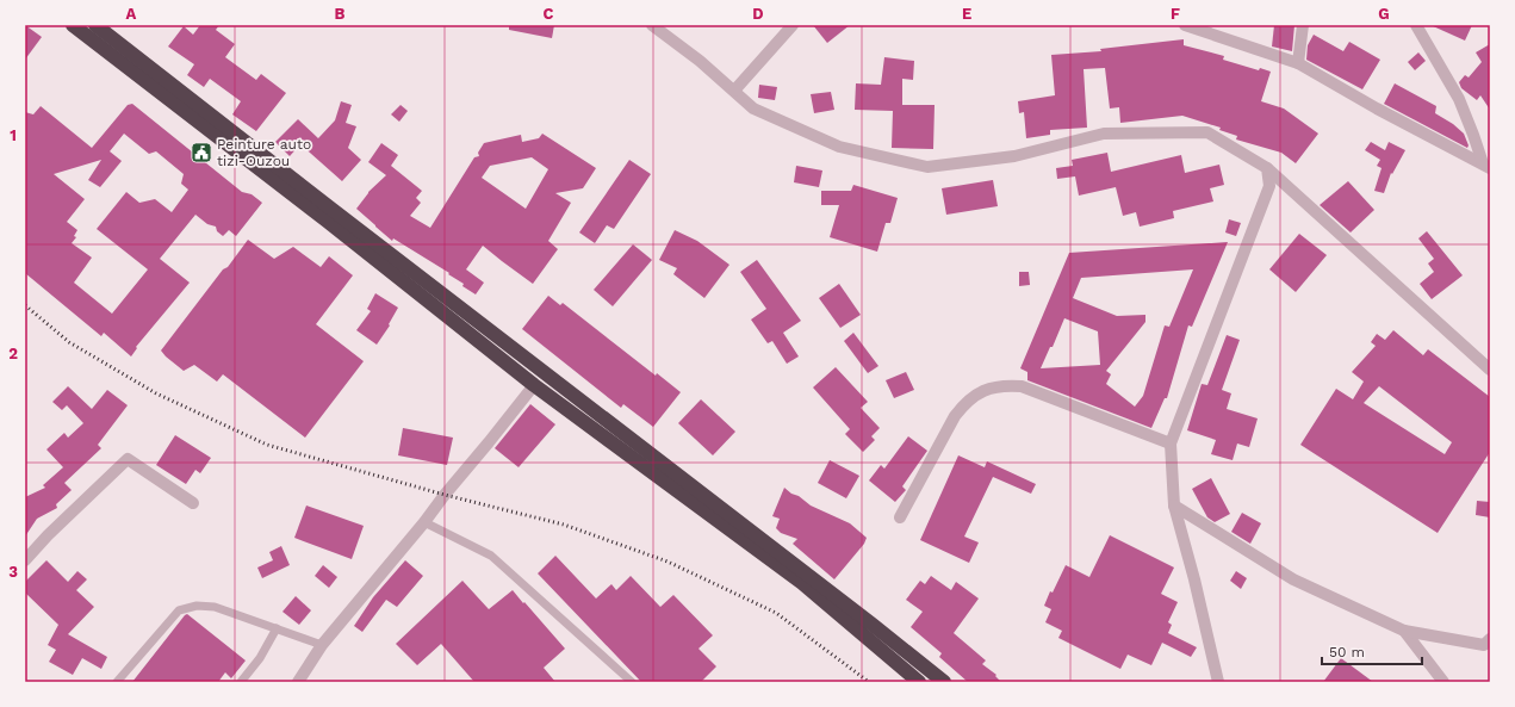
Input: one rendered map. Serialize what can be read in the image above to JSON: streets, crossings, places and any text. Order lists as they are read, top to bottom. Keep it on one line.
{"places":{"public building":["Peinture auto tizi-Ouzou"]},"scale_bar":"50 m","grid":{"columns":["A","B","C","D","E","F","G"],"rows":["1","2","3"]}}
